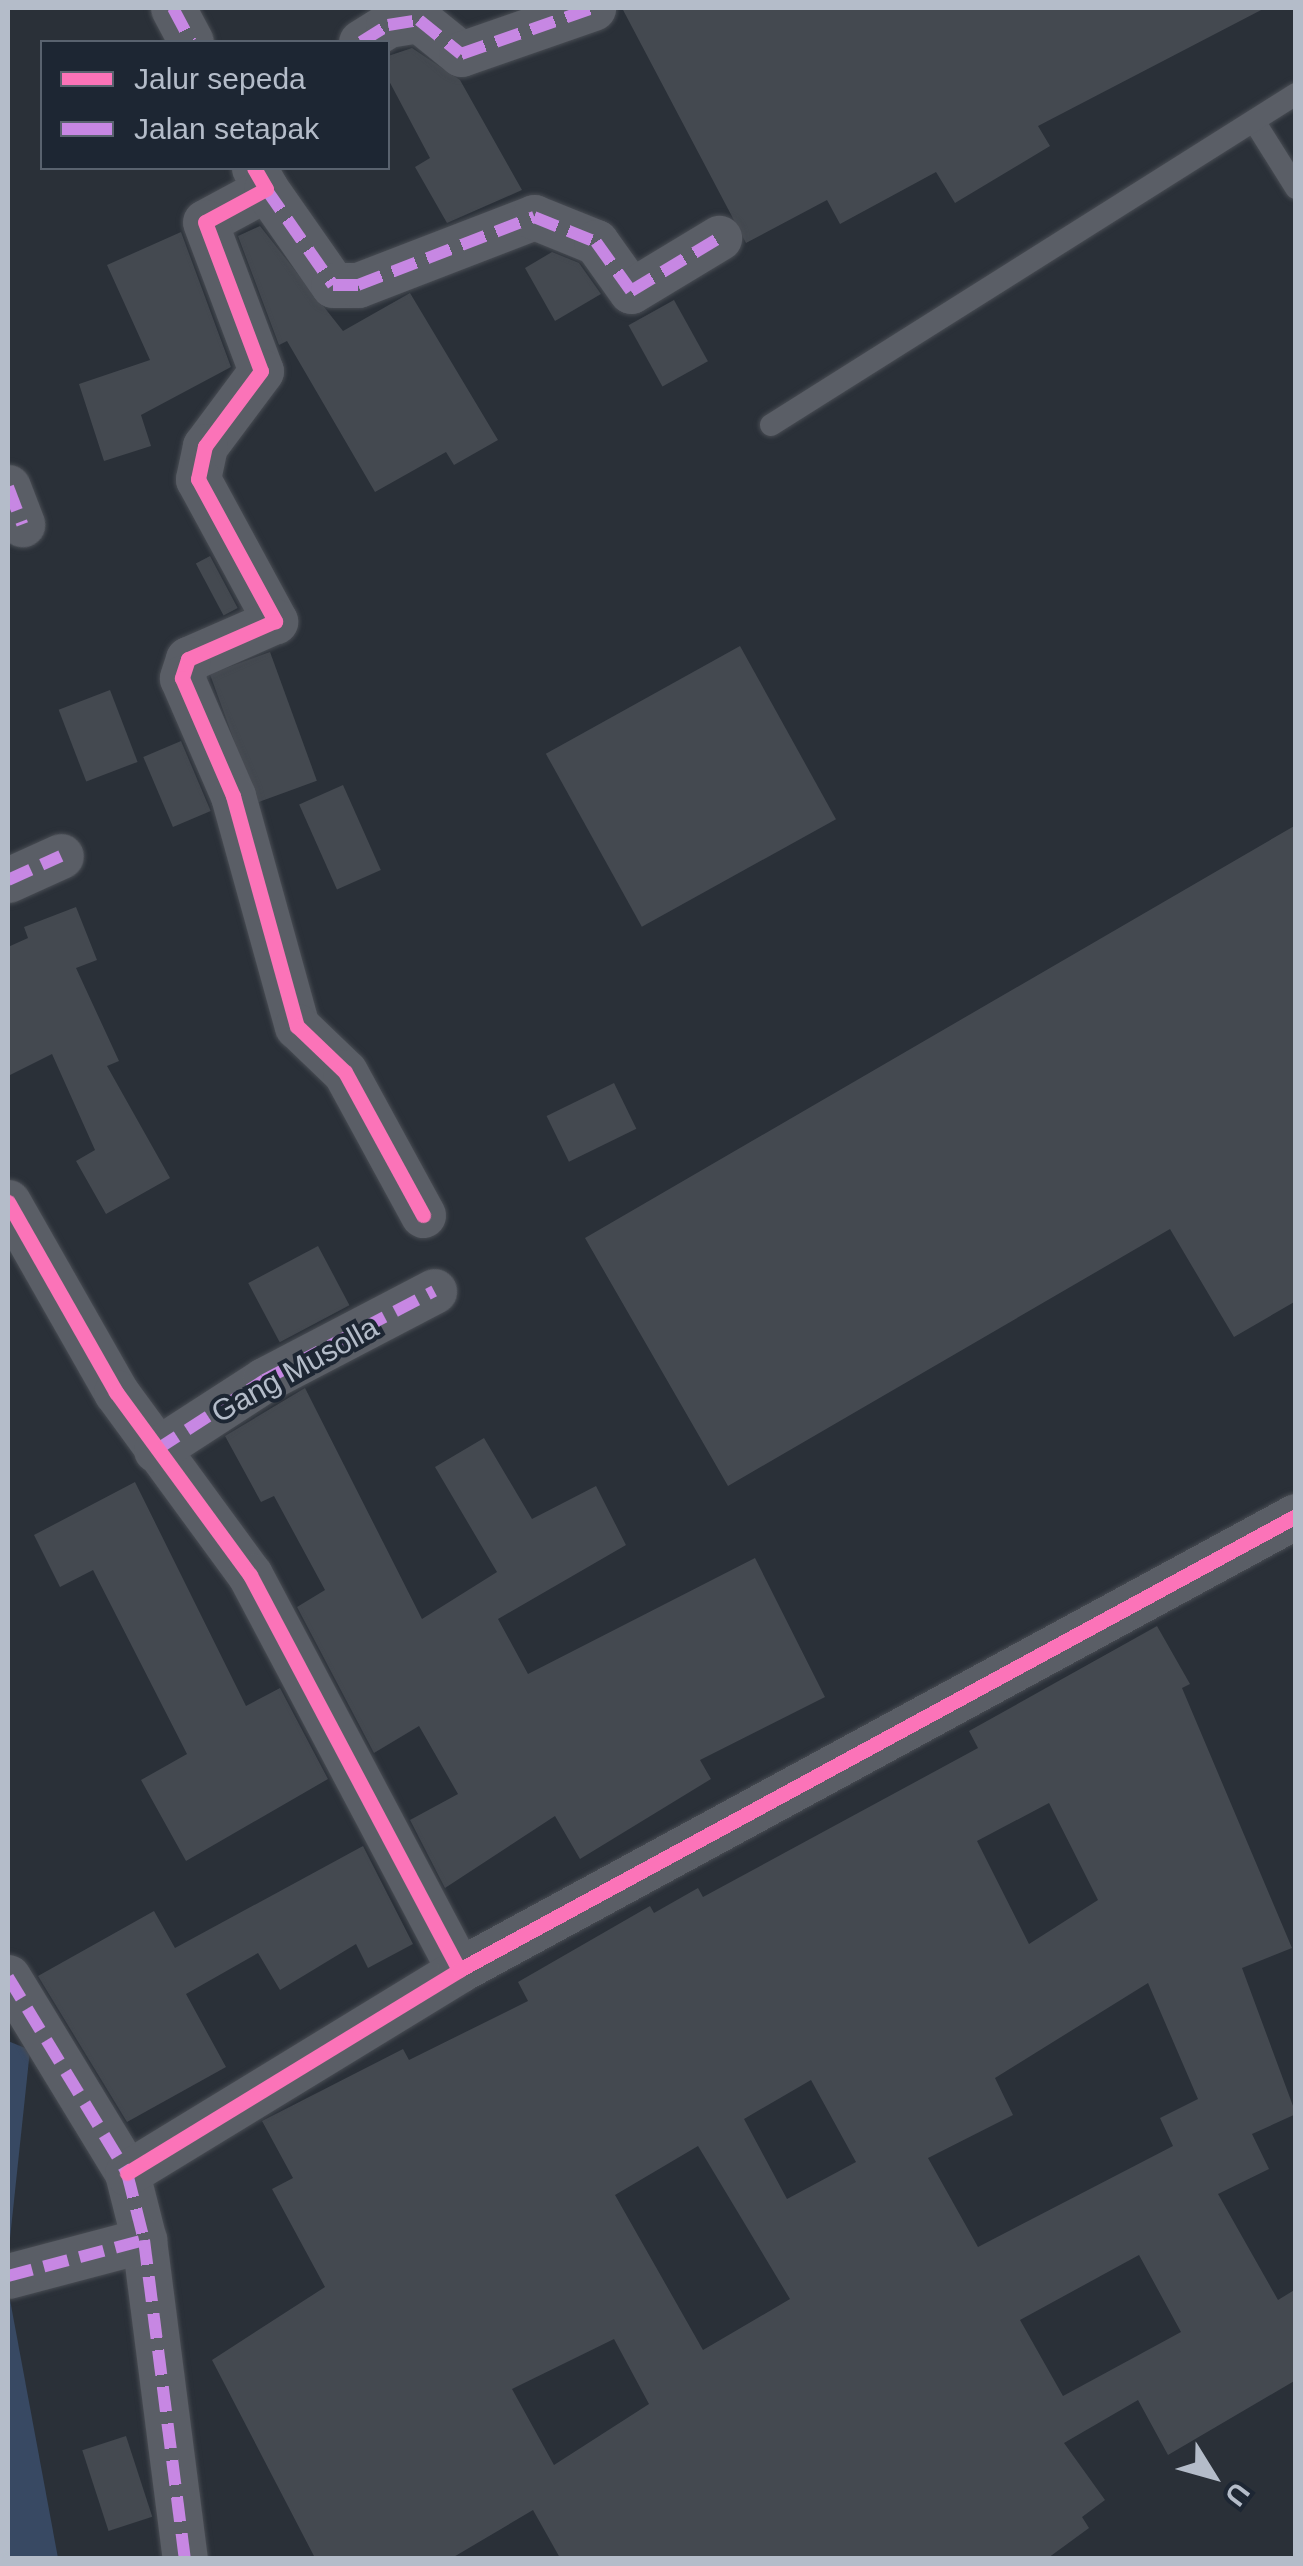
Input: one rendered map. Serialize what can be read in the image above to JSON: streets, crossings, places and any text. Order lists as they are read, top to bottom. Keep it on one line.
{"streets":{"street":["Gang Musolla"]},"legend":["Jalur sepeda","Jalan setapak"],"north":"bottom right"}
